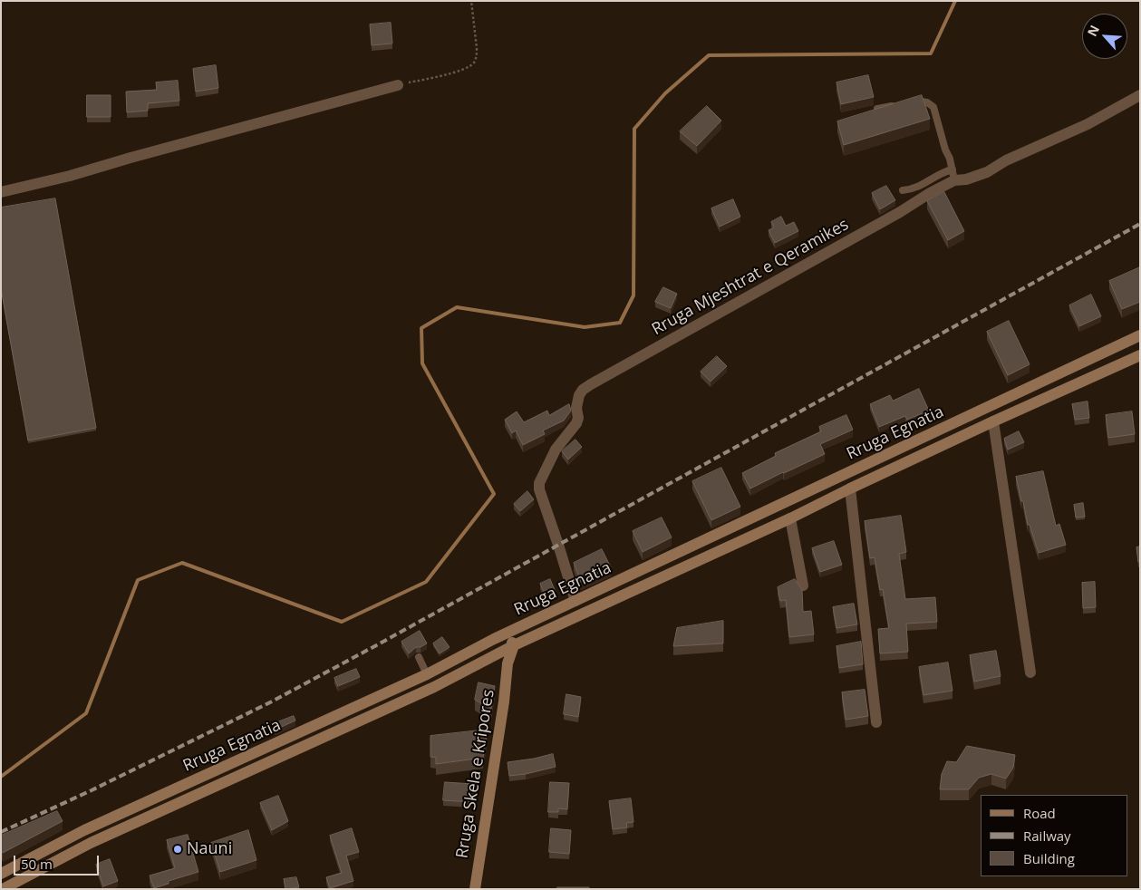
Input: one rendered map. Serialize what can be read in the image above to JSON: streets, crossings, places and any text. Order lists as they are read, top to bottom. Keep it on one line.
{"streets":{"main road":["Rruga Egnatia","Rruga Skela e Kripores"],"street":["Rruga Mjeshtrat e Qeramikes"]},"crossings":[["Rruga Mjeshtrat e Qeramikes","Rruga Egnatia"],["Rruga Egnatia","Rruga Skela e Kripores"]],"places":["Nauni"],"legend":["Road","Railway","Building"],"scale_bar":"50 m","north":"top left"}
